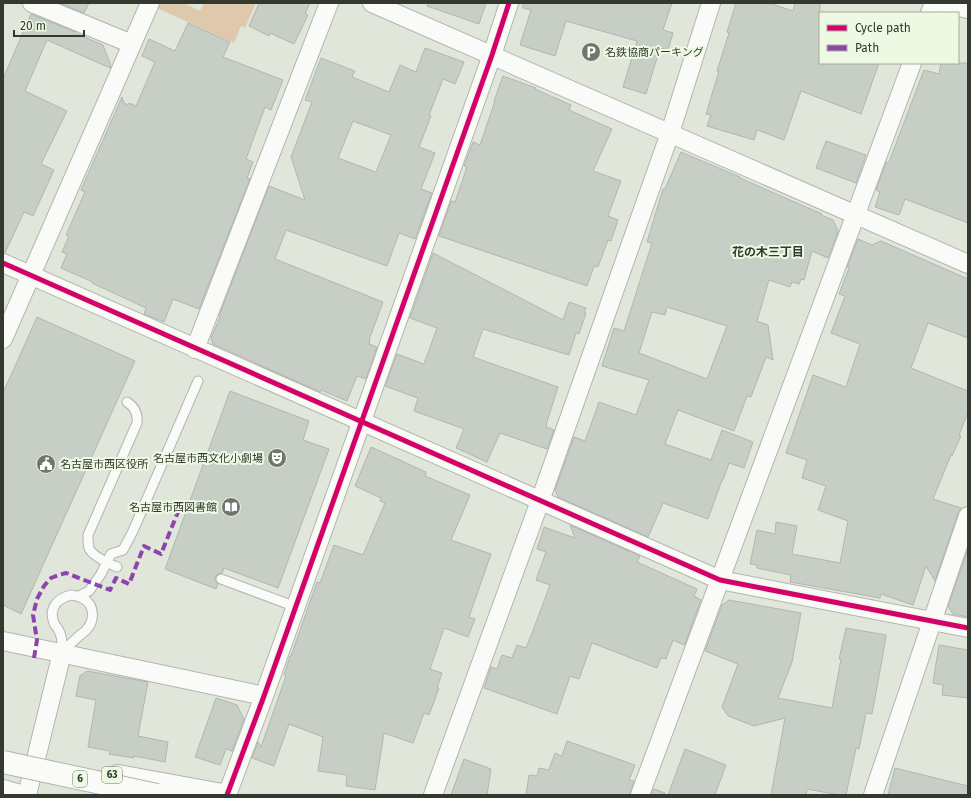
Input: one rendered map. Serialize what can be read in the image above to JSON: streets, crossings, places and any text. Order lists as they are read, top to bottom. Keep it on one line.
{"streets":{"main road":["63","6"]},"districts":["花の木三丁目"],"places":{"parking":["名鉄協商パーキング"],"theatre":["名古屋市西文化小劇場"],"public building":["名古屋市西区役所"],"library":["名古屋市西図書館"]},"legend":["Cycle path","Path"],"scale_bar":"20 m"}
